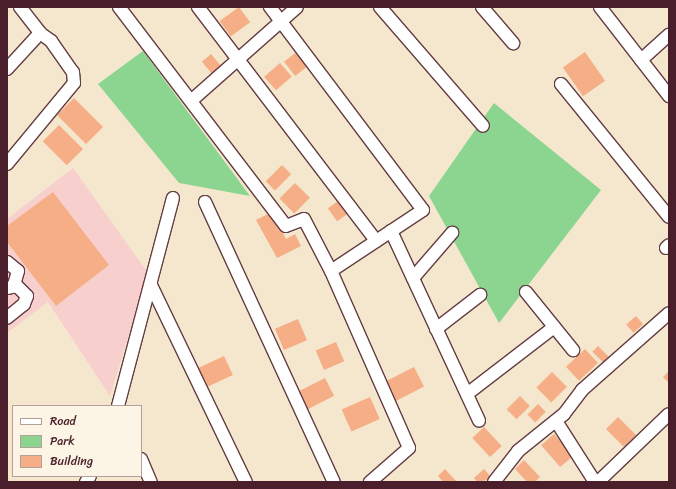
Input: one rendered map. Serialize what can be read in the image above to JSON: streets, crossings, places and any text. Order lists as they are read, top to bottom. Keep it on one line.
{"legend":["Road","Park","Building"]}
